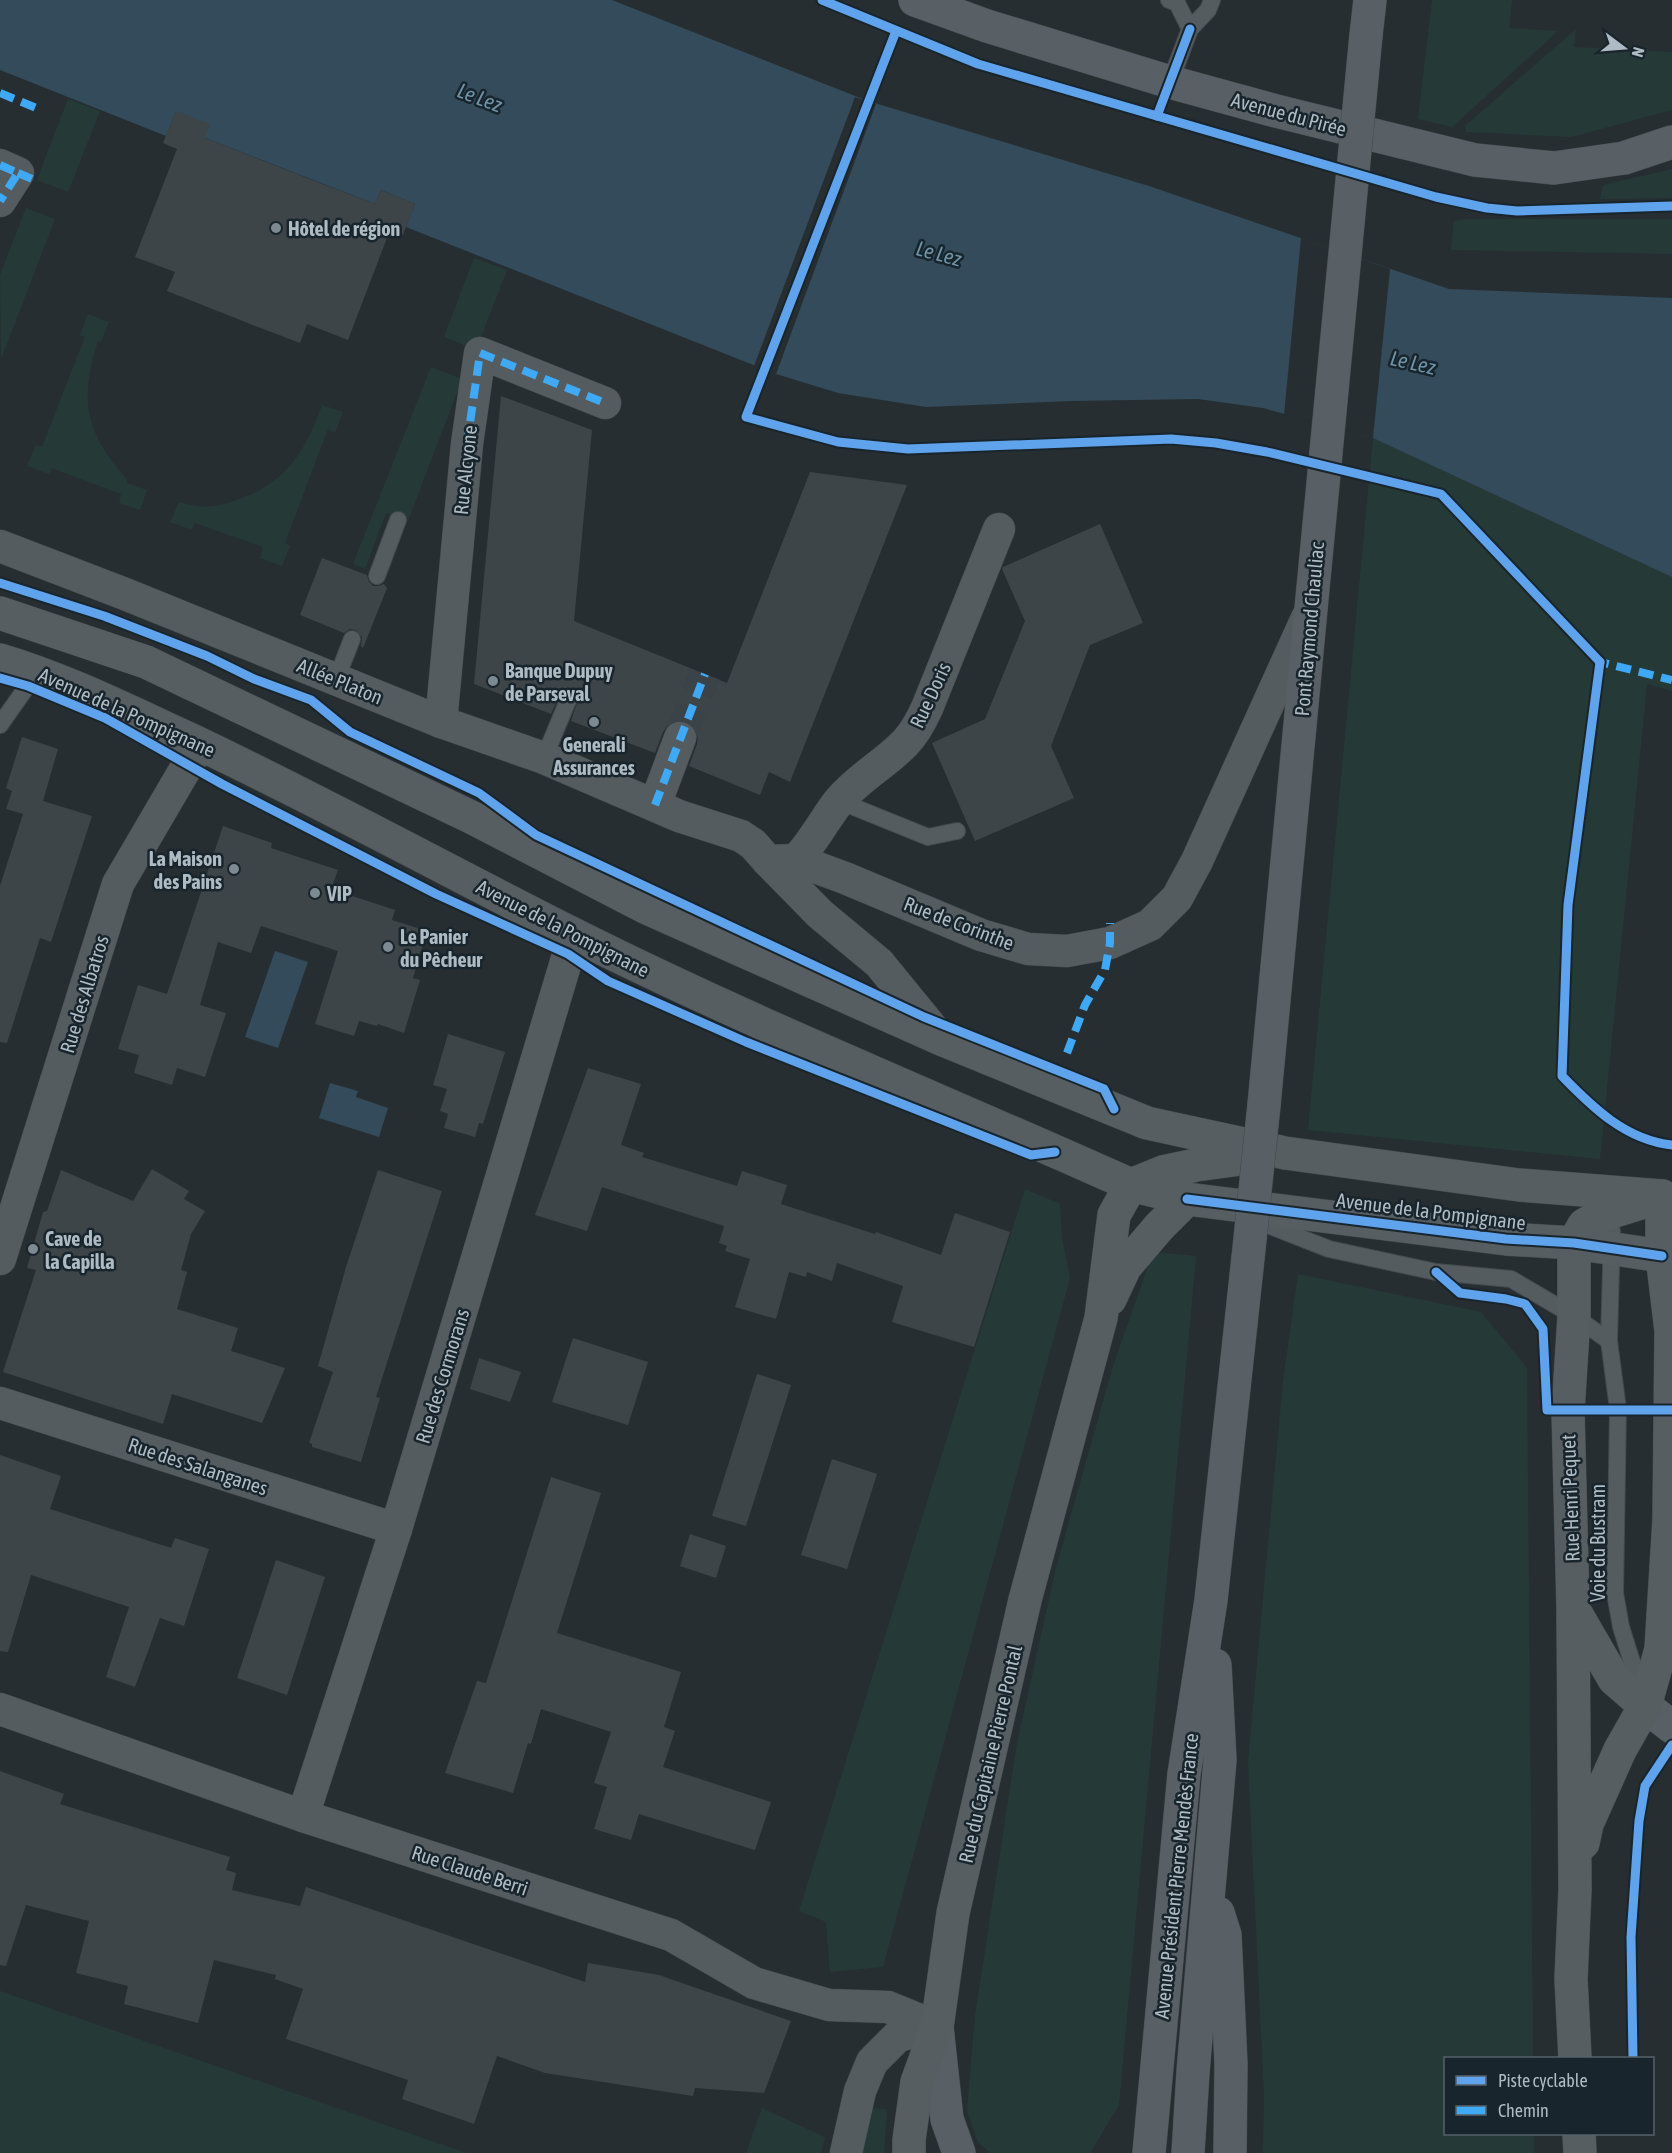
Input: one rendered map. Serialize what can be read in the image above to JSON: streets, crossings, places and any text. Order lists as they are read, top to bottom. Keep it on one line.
{"streets":{"main road":["Avenue du Pirée","Pont Raymond Chauliac","Avenue de la Pompignane","Rue Henri Pequet","Rue du Capitaine Pierre Pontal","Avenue Président Pierre Mendès France"],"street":["Rue Alcyone","Allée Platon","Rue Doris","Rue de Corinthe","Rue des Albatros","Rue des Cormorans","Rue des Salanganes","Rue Claude Berri"],"lane":["Voie du Bustram"]},"crossings":[["Rue Alcyone","Allée Platon"],["Pont Raymond Chauliac","Rue de Corinthe"],["Pont Raymond Chauliac","Avenue Président Pierre Mendès France"],["Allée Platon","Rue de Corinthe"],["Rue Doris","Avenue de la Pompignane"],["Rue Doris","Rue de Corinthe"],["Avenue de la Pompignane","Rue de Corinthe"],["Avenue de la Pompignane","Rue des Albatros"],["Avenue de la Pompignane","Rue des Cormorans"],["Avenue de la Pompignane","Rue Henri Pequet"],["Avenue de la Pompignane","Voie du Bustram"],["Avenue de la Pompignane","Rue du Capitaine Pierre Pontal"],["Rue des Cormorans","Rue des Salanganes"],["Rue des Cormorans","Rue Claude Berri"],["Rue Henri Pequet","Voie du Bustram"],["Rue du Capitaine Pierre Pontal","Rue Claude Berri"]],"water":["Le Lez"],"places":["Hôtel de région","Banque Dupuy de Parseval","Generali Assurances","La Maison des Pains","VIP","Le Panier du Pêcheur","Cave de la Capilla"],"legend":["Piste cyclable","Chemin"],"north":"right"}
